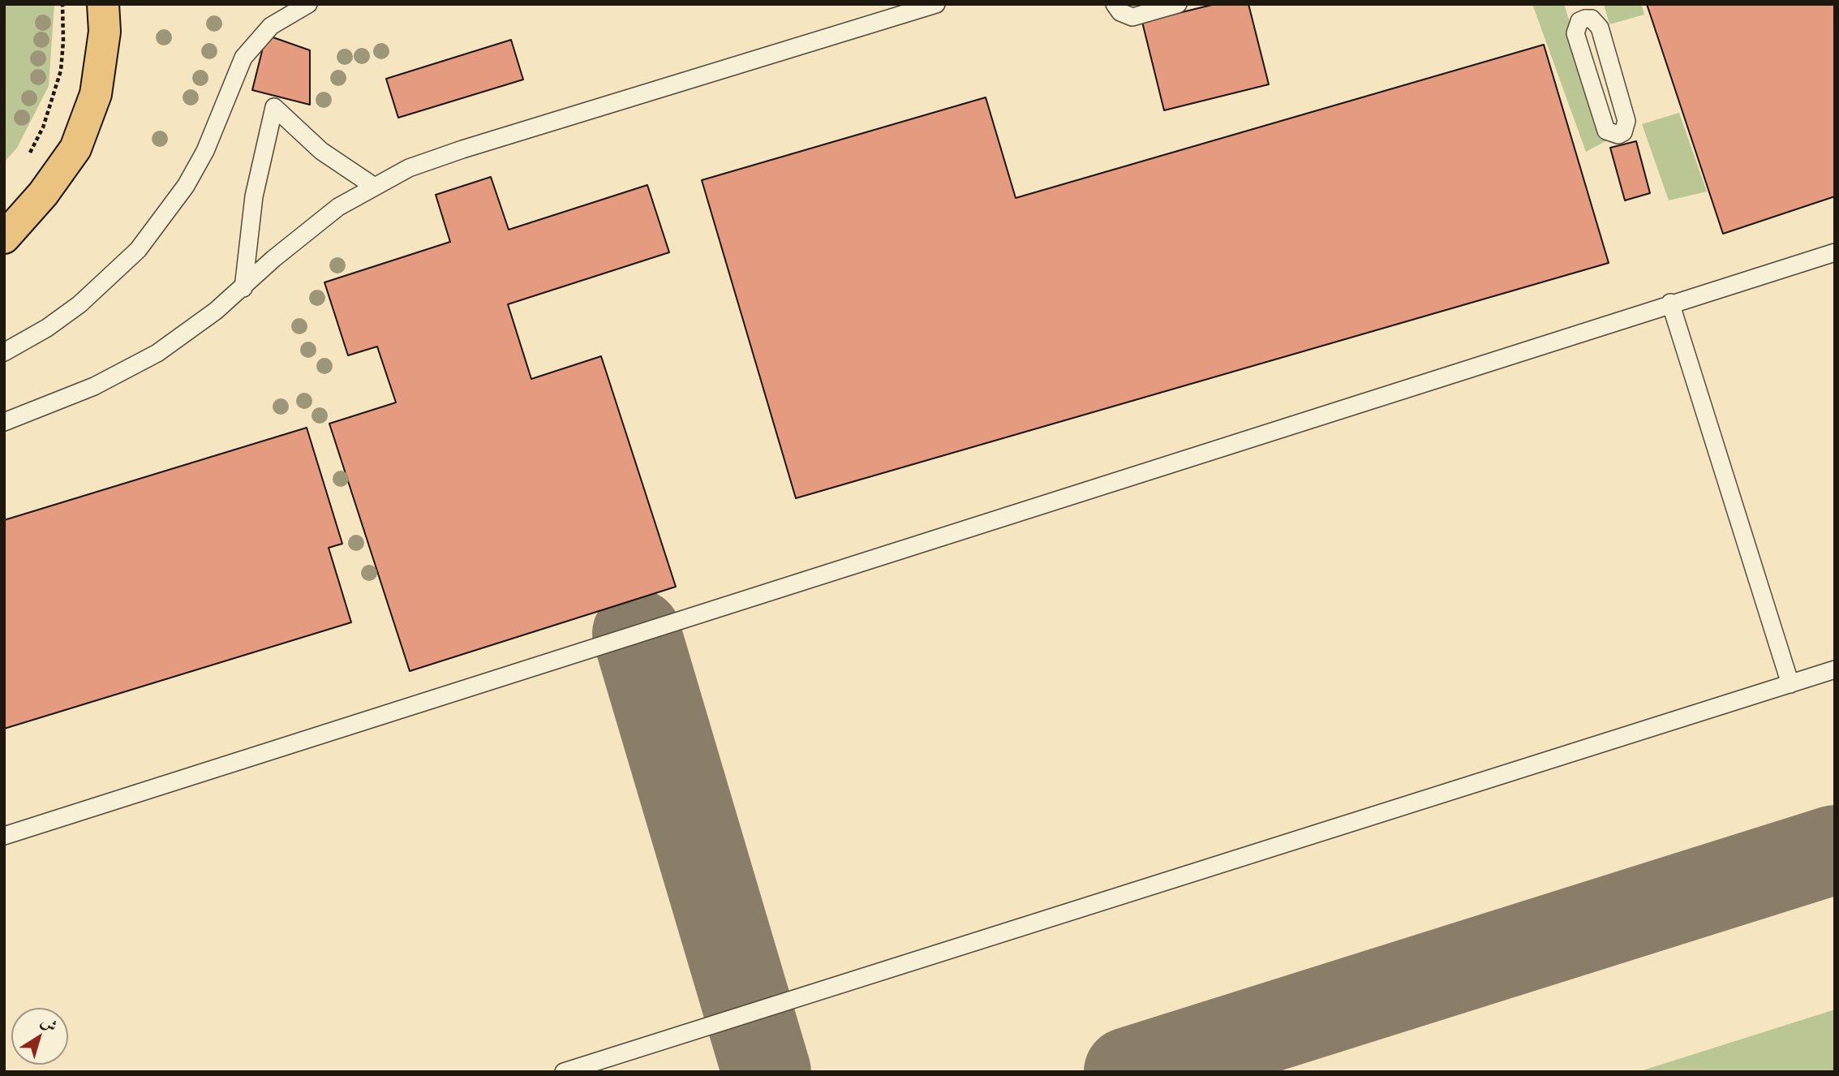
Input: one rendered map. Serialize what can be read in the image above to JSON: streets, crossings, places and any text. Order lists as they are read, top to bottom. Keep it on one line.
{"north":"top right"}
